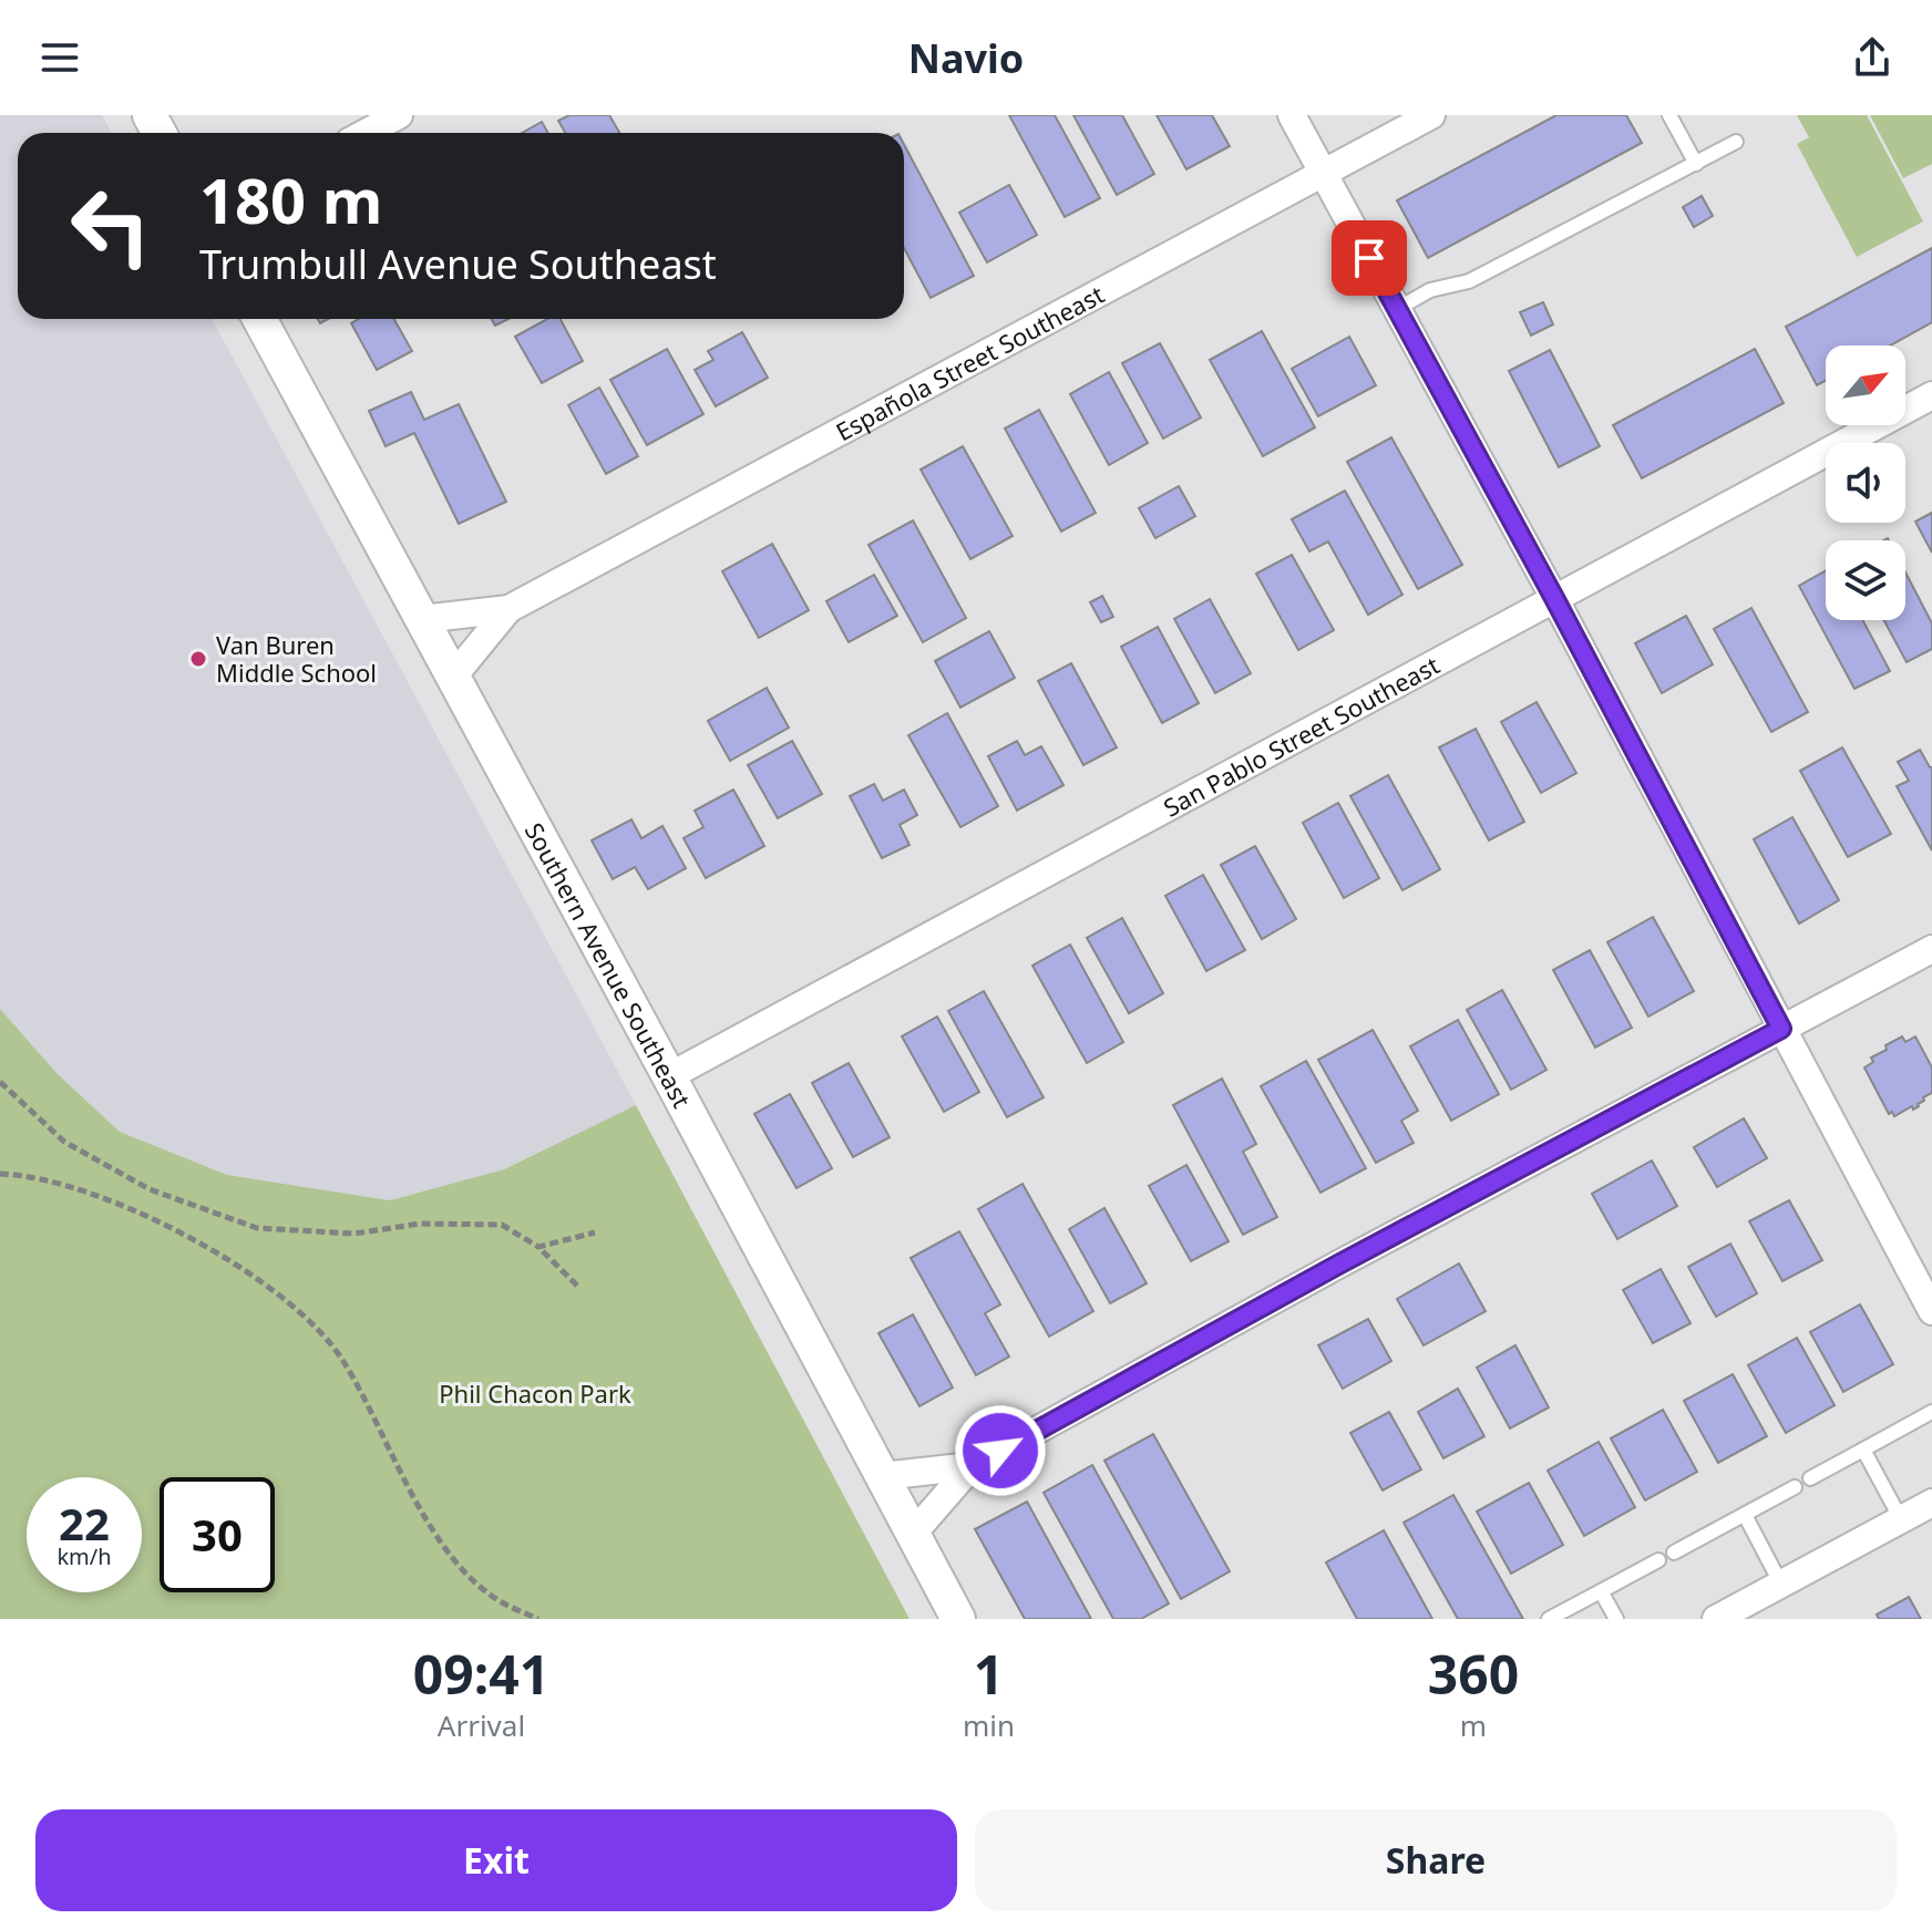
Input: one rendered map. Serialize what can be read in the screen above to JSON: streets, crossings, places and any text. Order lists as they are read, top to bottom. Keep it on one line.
{"streets":{"street":["Española Street Southeast","San Pablo Street Southeast","Southern Avenue Southeast"]},"crossings":[["Española Street Southeast","Southern Avenue Southeast"],["San Pablo Street Southeast","Southern Avenue Southeast"]],"parks":["Phil Chacon Park"],"places":["Van Buren Middle School"],"north":"top right","page":{"header":"Navio","turn":["180 m","Trumbull Avenue Southeast"],"speed":"22 km/h","limit":"30","eta":["09:41","Arrival","1","min","360","m"],"buttons":["Exit","Share"]}}
